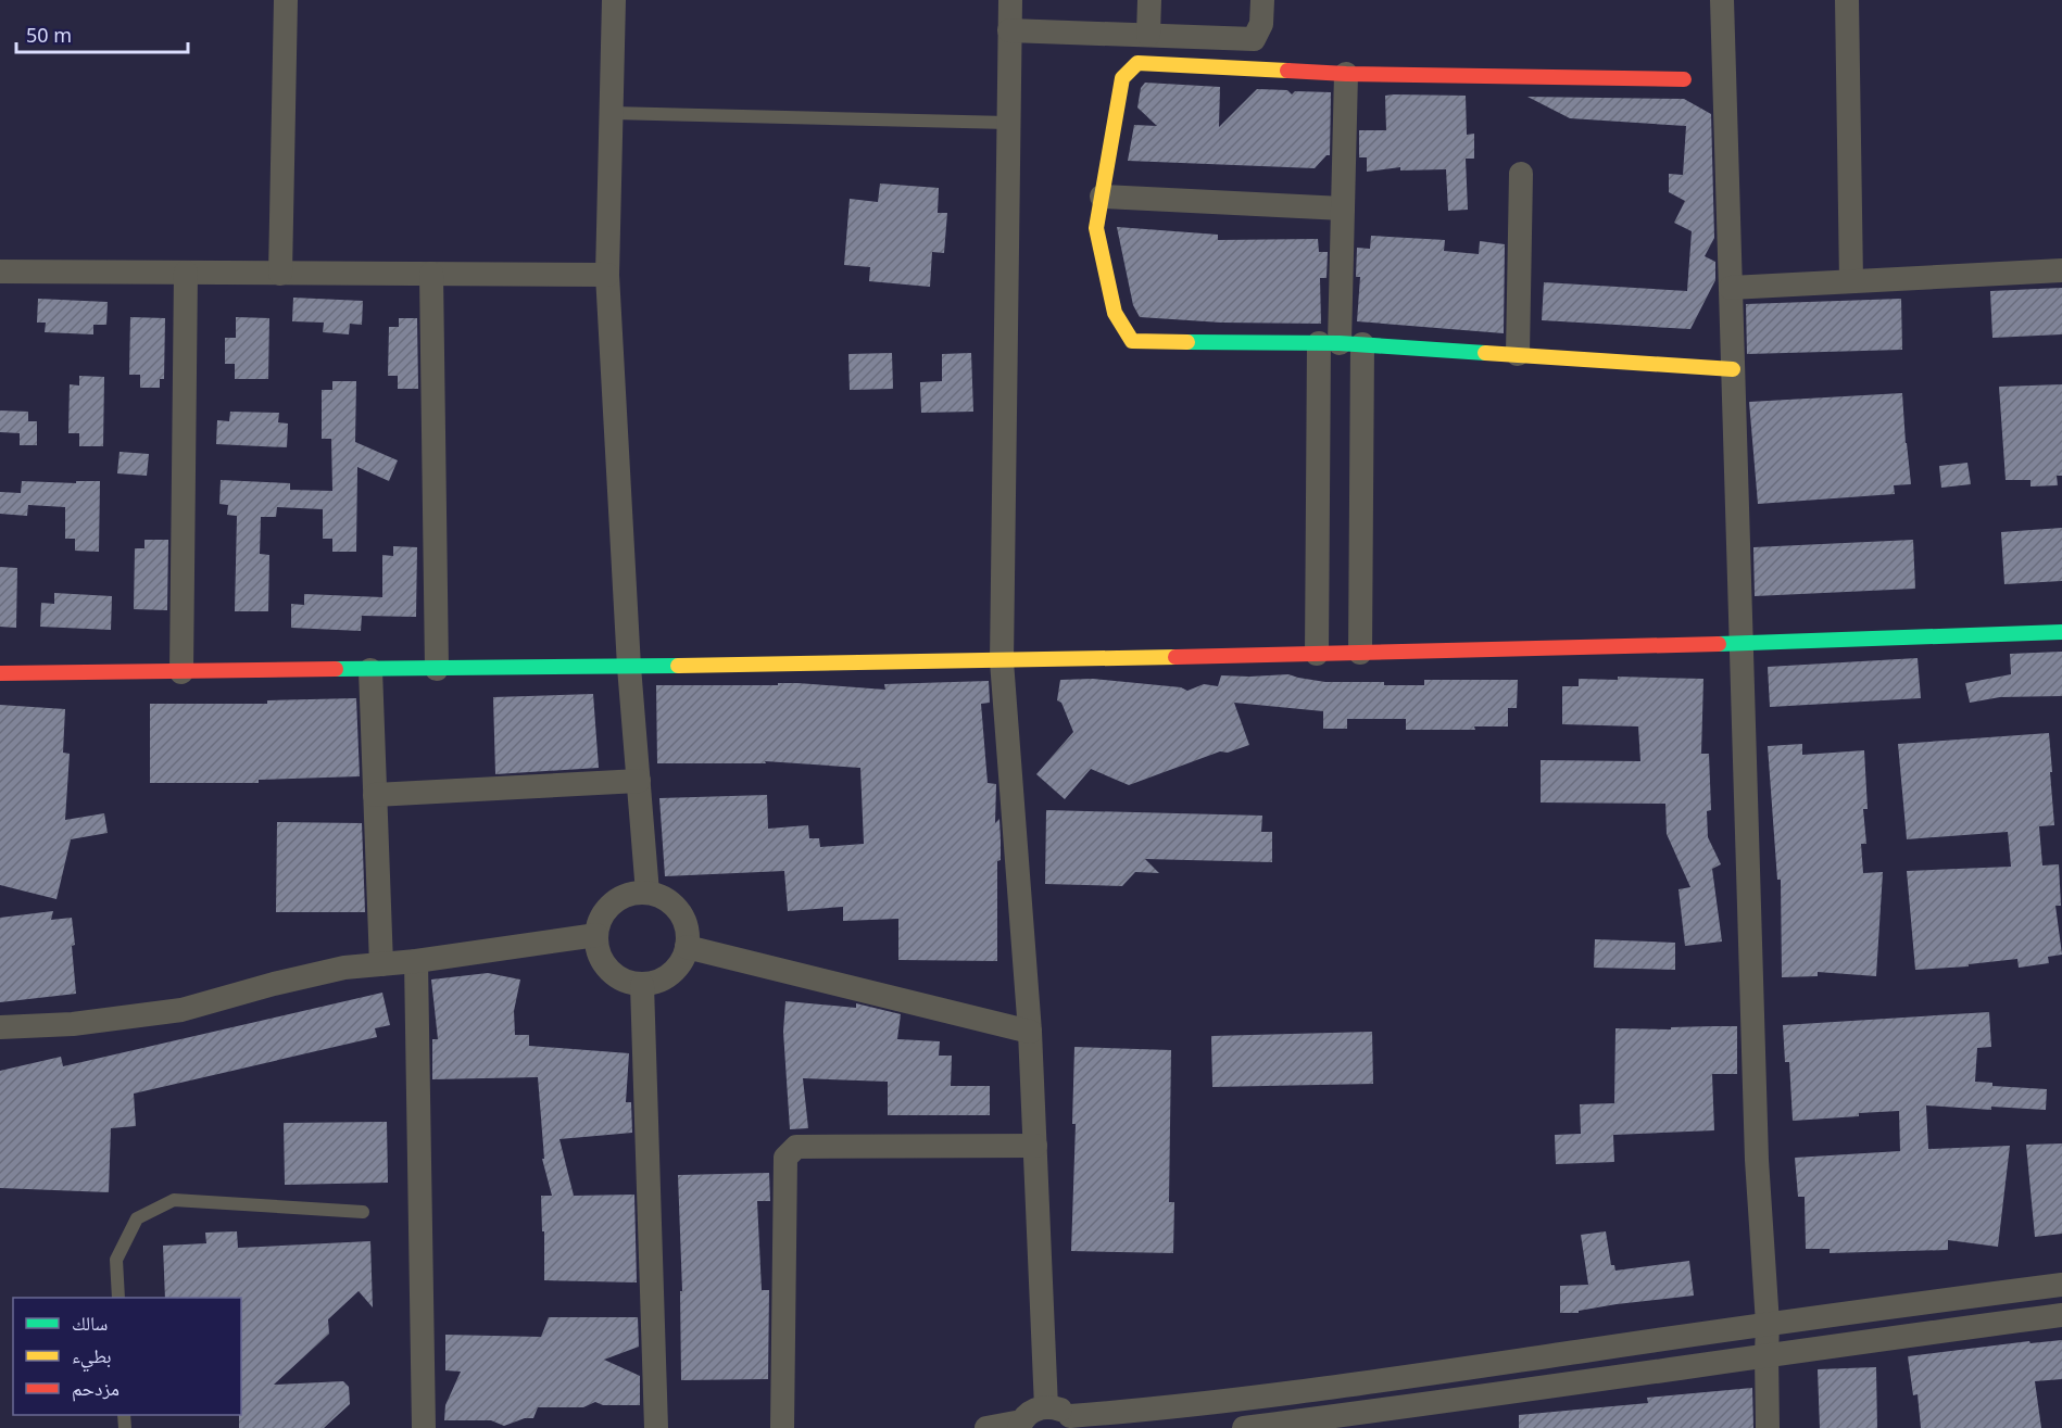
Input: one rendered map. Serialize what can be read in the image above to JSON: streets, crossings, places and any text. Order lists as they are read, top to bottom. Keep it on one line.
{"legend":["سالك","بطيء","مزدحم"],"scale_bar":"50 m"}
